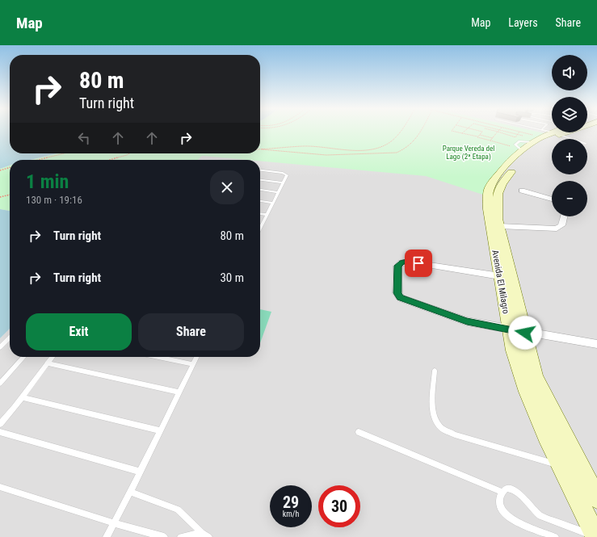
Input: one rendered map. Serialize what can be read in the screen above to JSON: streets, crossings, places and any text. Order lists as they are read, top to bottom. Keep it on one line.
{"streets":{"main road":["Avenida El Milagro"]},"parks":["Parque Vereda del Lago (2ª Etapa)"],"page":{"header":"Map","nav":["Map","Layers","Share"],"map_buttons":["+","−"],"turn":["80 m","Turn right"],"heading":["1 min","130 m · 19:16"],"list":[{"name":"Turn right","value":"80 m"},{"name":"Turn right","value":"30 m"}],"buttons":["Exit","Share"],"speed":"29 km/h","limit":"30"}}
